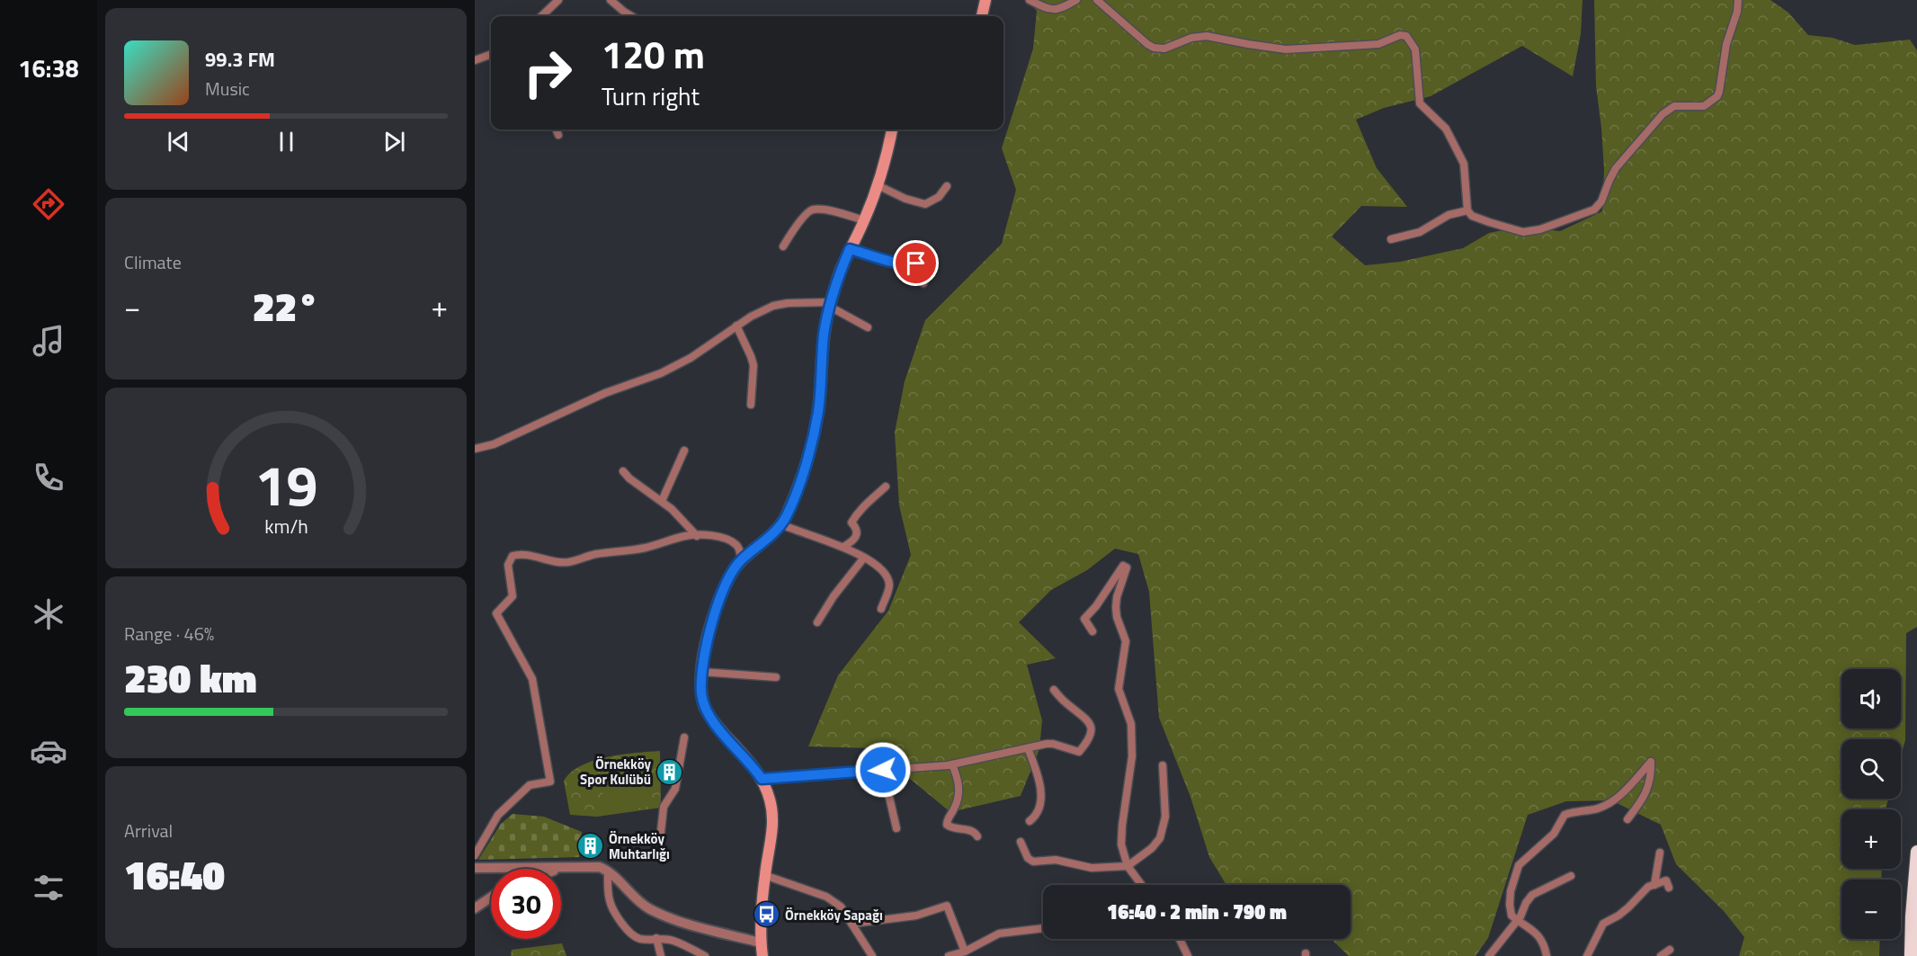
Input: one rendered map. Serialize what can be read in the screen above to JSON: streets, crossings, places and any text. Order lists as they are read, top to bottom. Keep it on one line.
{"places":{"building":["Örnekköy Spor Kulübü","Örnekköy Muhtarlığı"],"bus stop":["Örnekköy Sapağı"]},"page":{"tabs":"16:38","turn":["120 m","Turn right"],"song":["99.3 FM","Music"],"tile":["Climate",["Range · 46%","230 km"],["Arrival","16:40"]],"heat":["−","22°","+"],"map_buttons":["+","−"],"limit":"30","trip":"16:40 · 2 min · 790 m","gauge":["19","km/h"]}}
